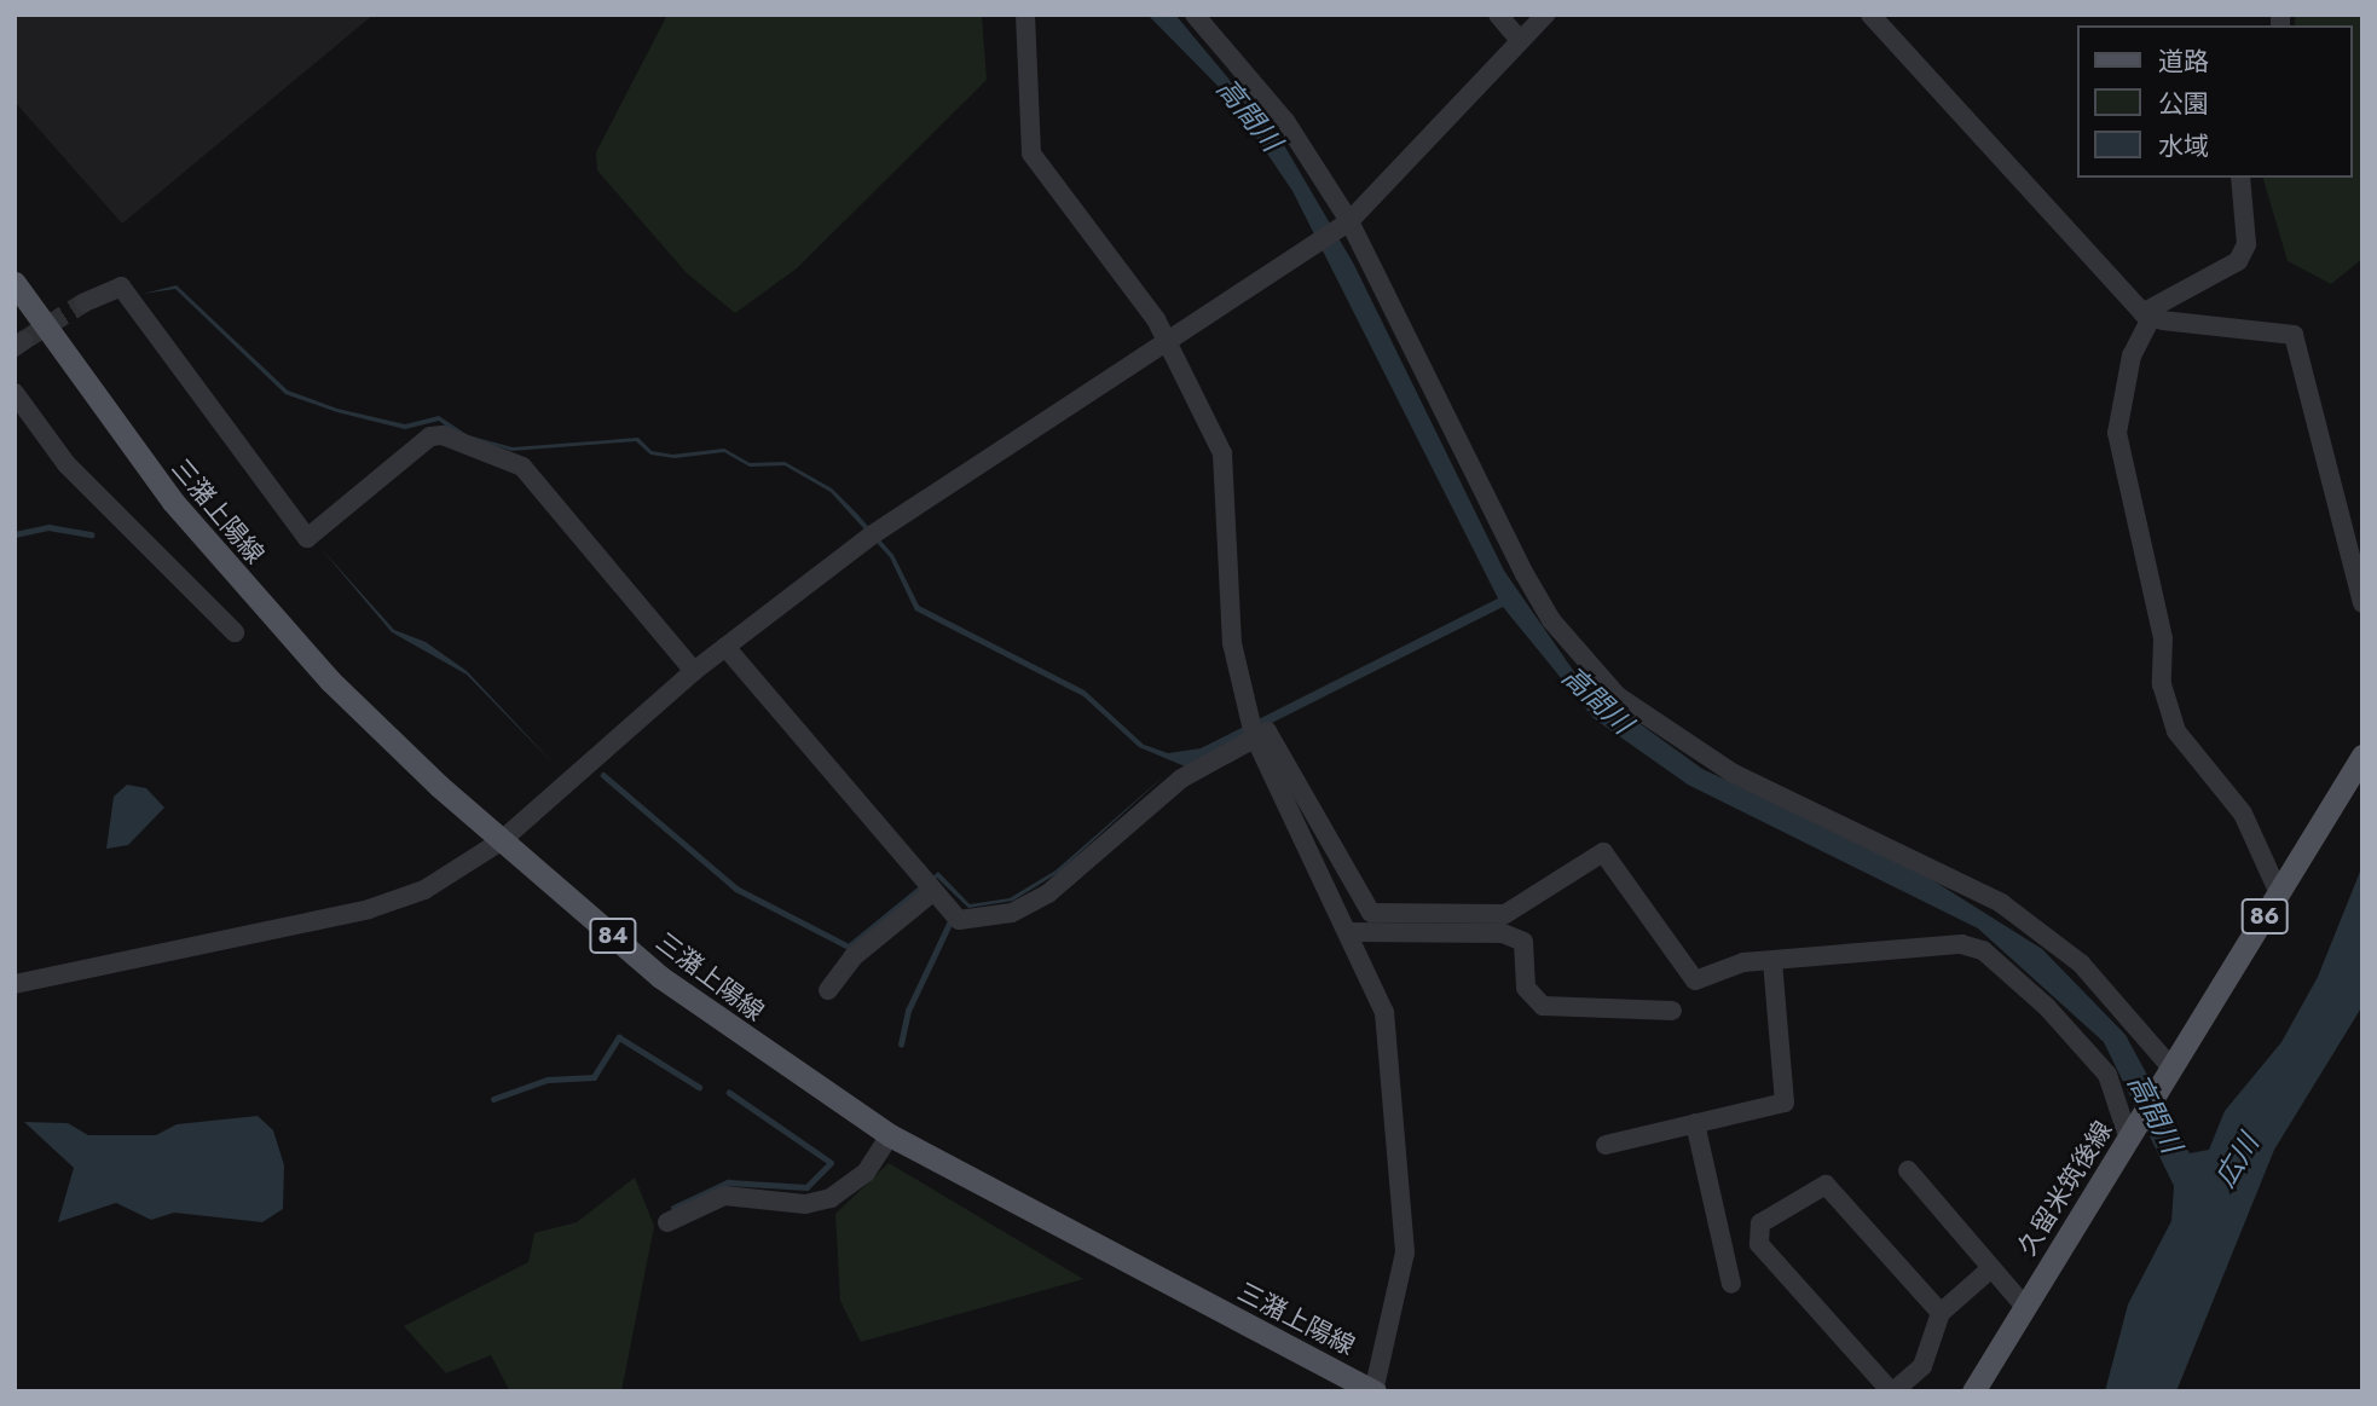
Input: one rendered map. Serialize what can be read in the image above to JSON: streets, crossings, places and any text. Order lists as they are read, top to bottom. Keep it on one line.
{"streets":{"main road":["三潴上陽線","86","84","久留米筑後線"]},"water":["高間川","広川"],"legend":["道路","公園","水域"]}
